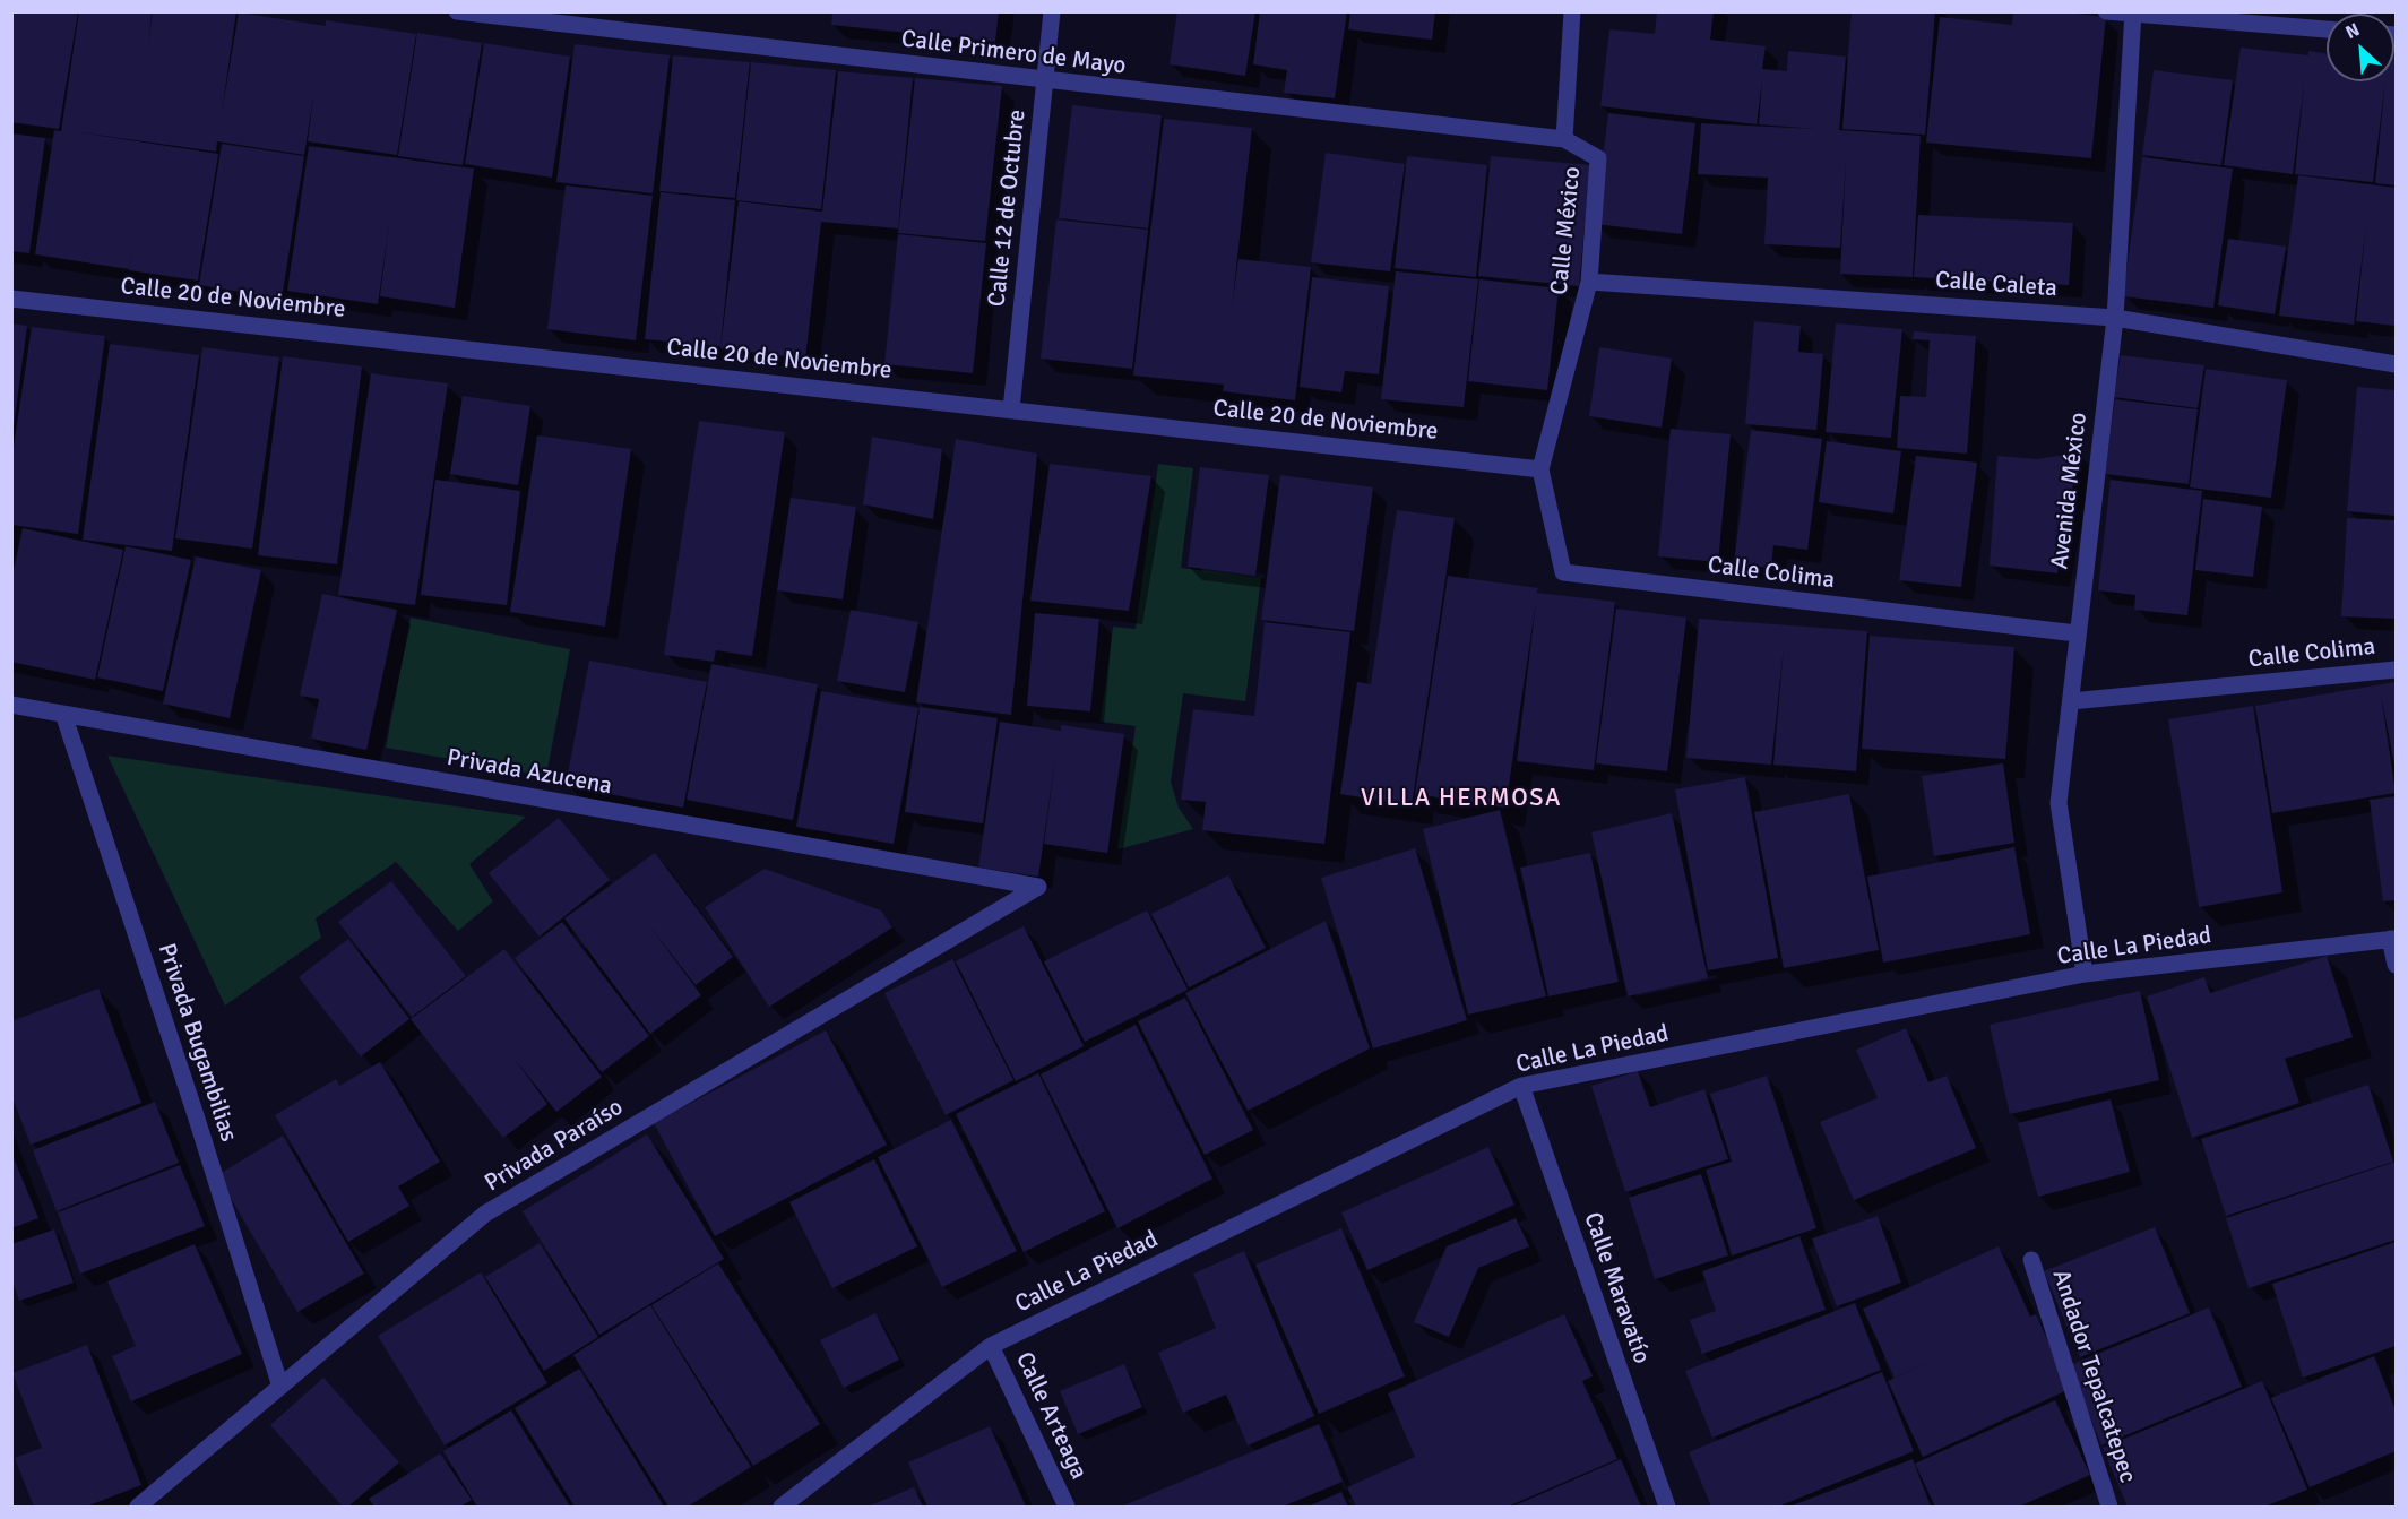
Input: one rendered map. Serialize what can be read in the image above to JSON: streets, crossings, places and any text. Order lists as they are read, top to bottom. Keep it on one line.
{"streets":{"street":["Calle Primero de Mayo","Calle 12 de Octubre","Calle México","Calle Caleta","Calle 20 de Noviembre","Avenida México","Calle Colima","Privada Azucena","Calle La Piedad","Privada Bugambilias","Privada Paraíso","Calle Maravatío","Andador Tepalcatepec","Calle Arteaga"]},"crossings":[["Calle Primero de Mayo","Calle 12 de Octubre"],["Calle Primero de Mayo","Calle México"],["Calle 12 de Octubre","Calle 20 de Noviembre"],["Calle México","Calle Caleta"],["Calle México","Calle 20 de Noviembre"],["Calle México","Calle Colima"],["Calle Caleta","Avenida México"],["Calle 20 de Noviembre","Calle Colima"],["Avenida México","Calle Colima"],["Avenida México","Calle La Piedad"],["Privada Azucena","Privada Bugambilias"],["Privada Azucena","Privada Paraíso"],["Calle La Piedad","Calle Maravatío"],["Calle La Piedad","Calle Arteaga"],["Privada Bugambilias","Privada Paraíso"]],"districts":["VILLA HERMOSA"],"north":"top left"}
